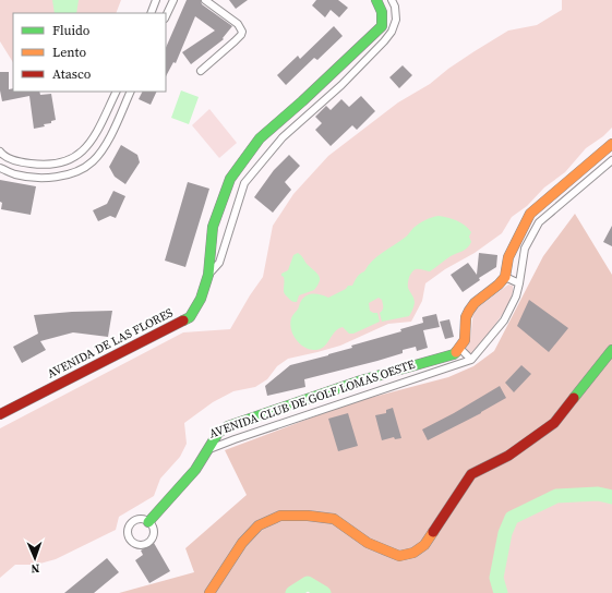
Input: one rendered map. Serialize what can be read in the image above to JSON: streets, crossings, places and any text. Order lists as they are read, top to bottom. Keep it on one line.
{"streets":{"street":["AVENIDA DE LAS FLORES","AVENIDA CLUB DE GOLF LOMAS OESTE"]},"legend":["Fluido","Lento","Atasco"],"north":"bottom"}
